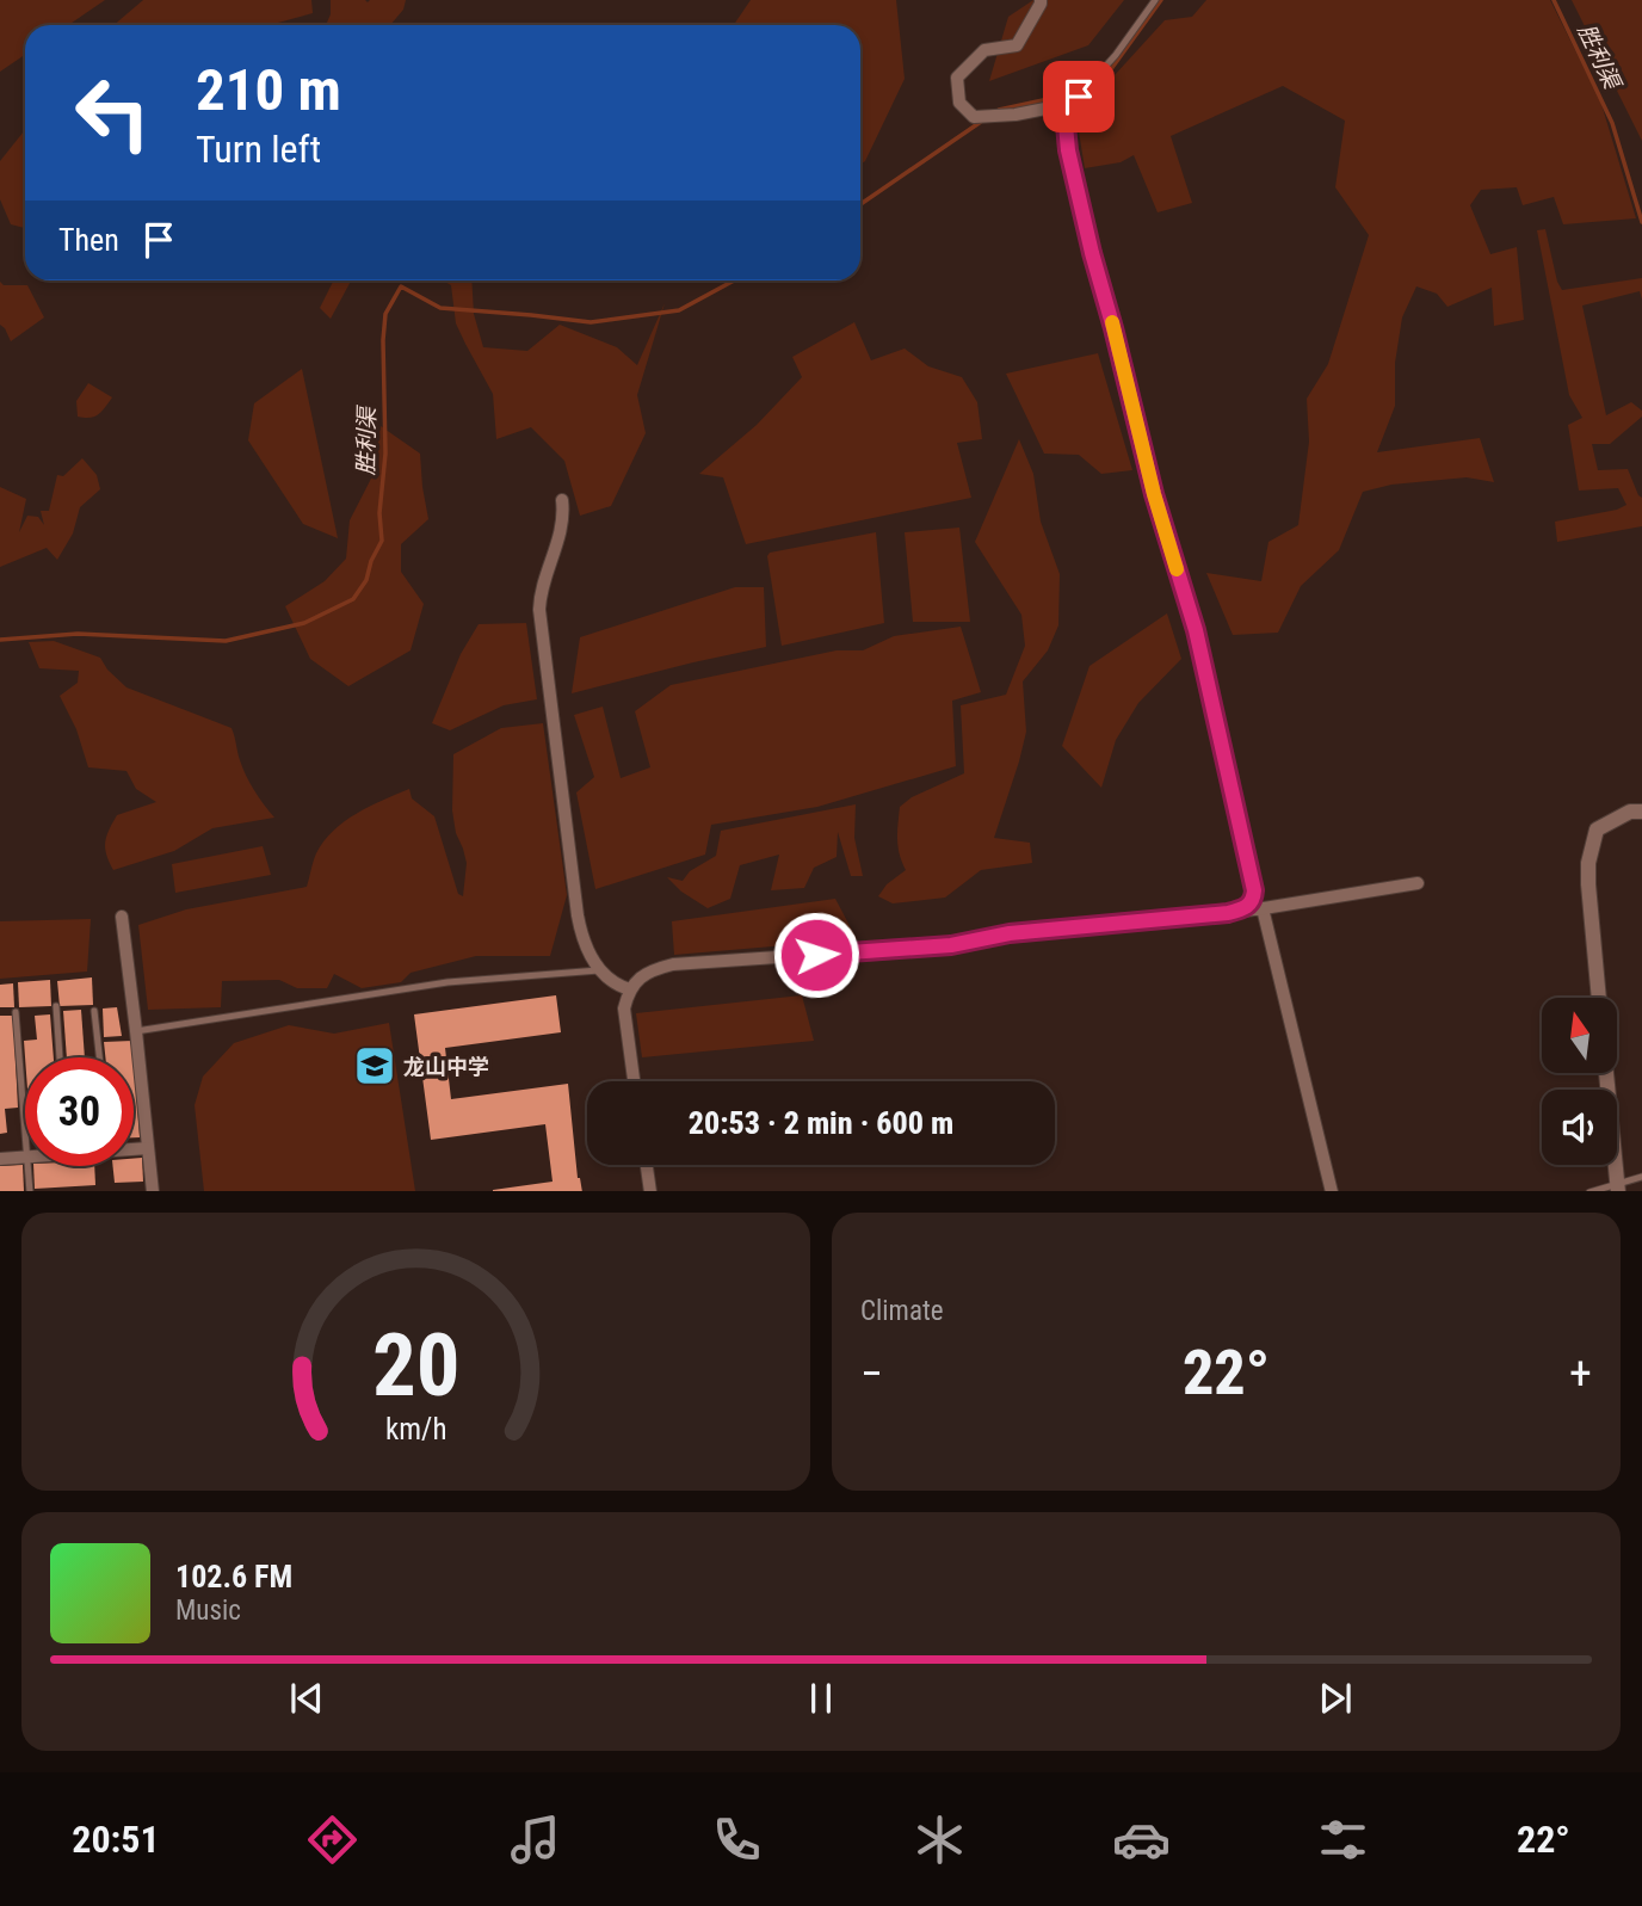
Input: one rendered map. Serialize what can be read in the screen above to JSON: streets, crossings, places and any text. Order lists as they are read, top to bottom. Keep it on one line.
{"water":["胜利渠"],"places":{"school or university":["龙山中学"]},"north":"top","page":{"turn":["210 m","Turn left"],"then":"Then","limit":"30","trip":"20:53 · 2 min · 600 m","tile":"Climate","heat":["−","22°","+"],"song":["102.6 FM","Music"],"tabs":["20:51","22°"],"gauge":["20","km/h"]}}
